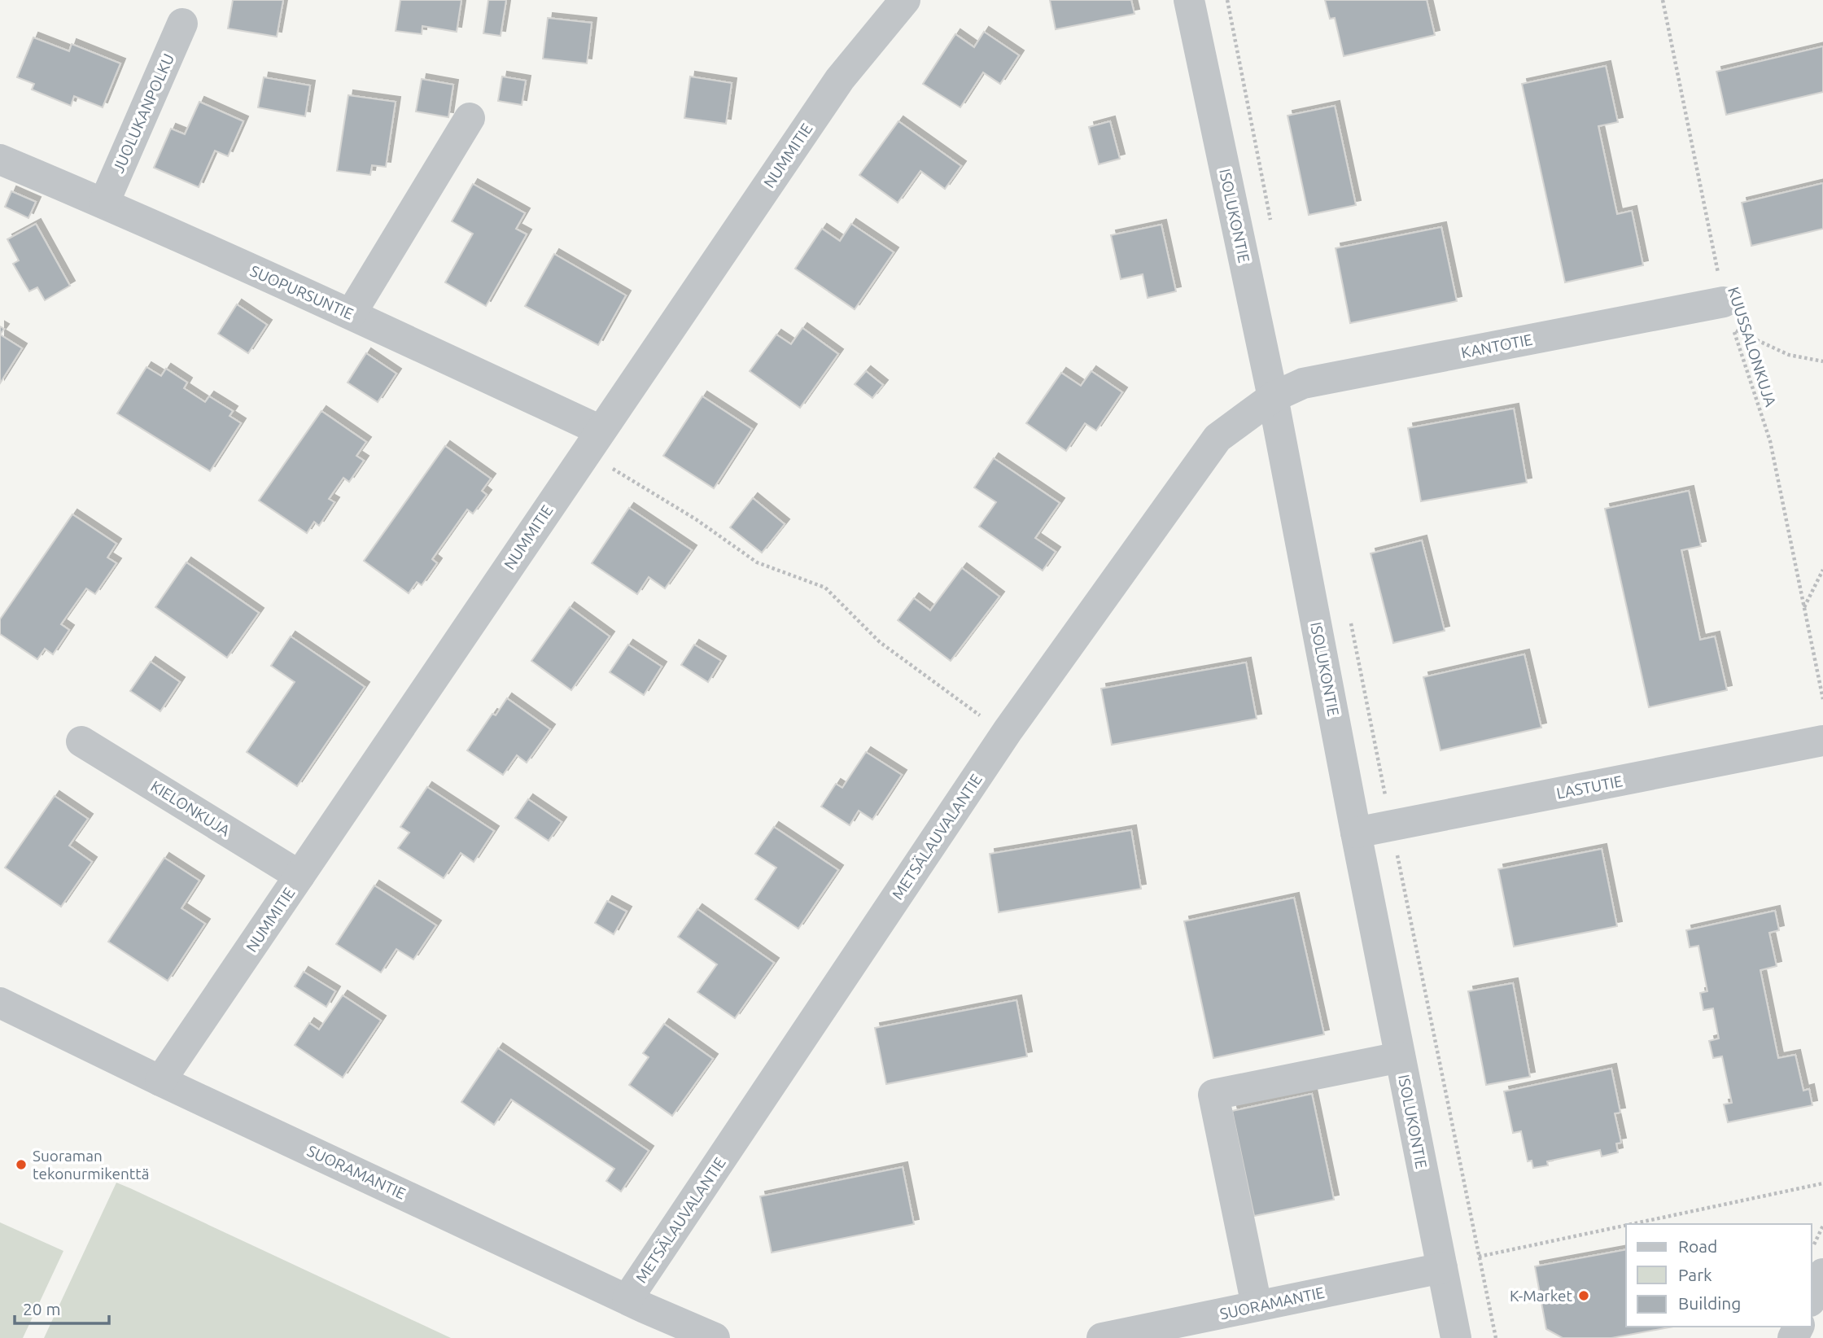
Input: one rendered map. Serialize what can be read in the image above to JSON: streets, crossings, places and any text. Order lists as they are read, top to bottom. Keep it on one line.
{"streets":{"street":["JUOLUKANPOLKU","NUMMITIE","ISOLUKONTIE","SUOPURSUNTIE","KANTOTIE","LASTUTIE","KIELONKUJA","METSÄLAUVALANTIE","SUORAMANTIE"],"path":["KUUSSALONKUJA"]},"crossings":[["JUOLUKANPOLKU","SUOPURSUNTIE"],["NUMMITIE","SUOPURSUNTIE"],["NUMMITIE","KIELONKUJA"],["NUMMITIE","SUORAMANTIE"],["ISOLUKONTIE","KANTOTIE"],["ISOLUKONTIE","LASTUTIE"],["ISOLUKONTIE","METSÄLAUVALANTIE"],["ISOLUKONTIE","SUORAMANTIE"],["KANTOTIE","KUUSSALONKUJA"],["KANTOTIE","METSÄLAUVALANTIE"],["METSÄLAUVALANTIE","SUORAMANTIE"]],"places":["Suoraman tekonurmikenttä","K-Market"],"legend":["Road","Park","Building"],"scale_bar":"20 m"}
